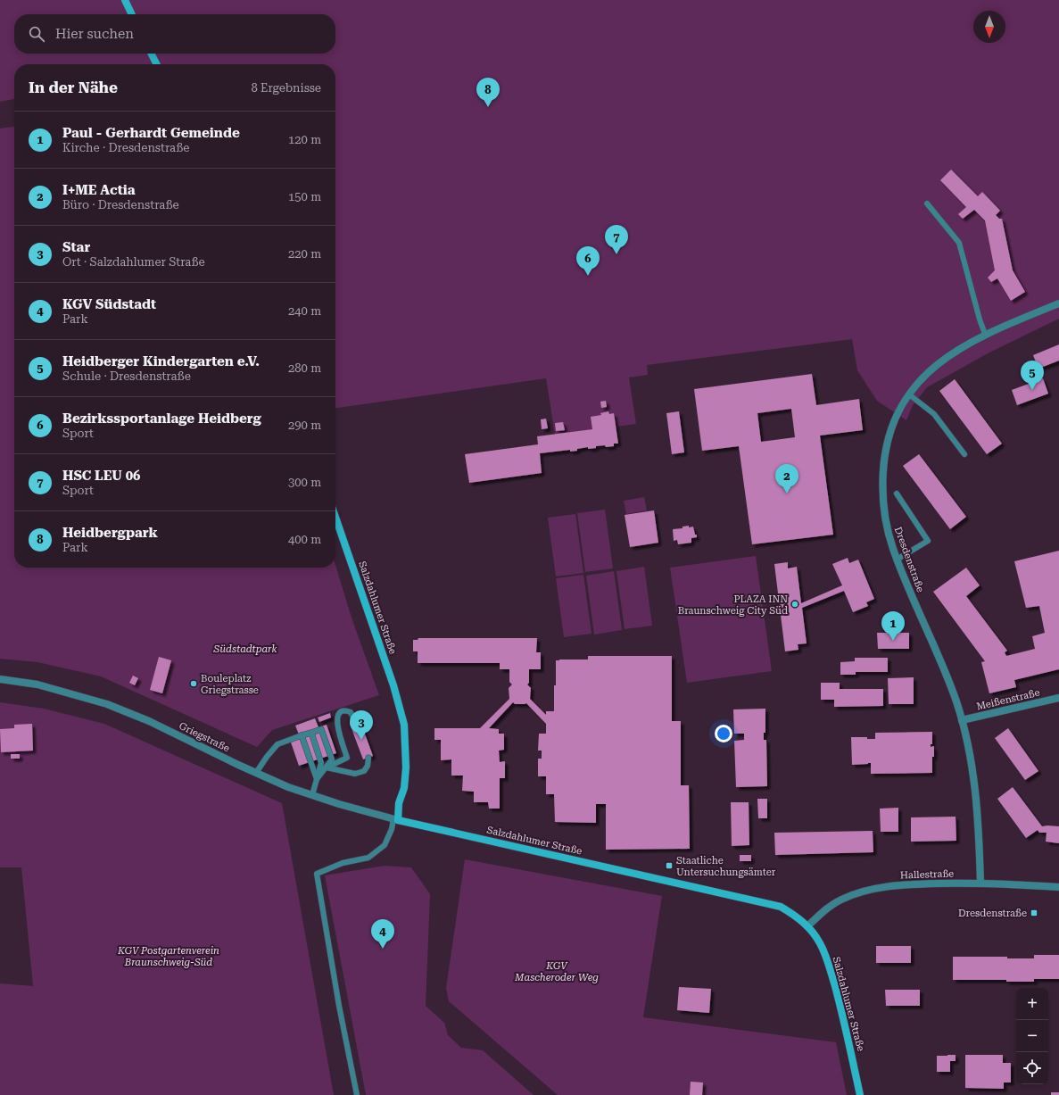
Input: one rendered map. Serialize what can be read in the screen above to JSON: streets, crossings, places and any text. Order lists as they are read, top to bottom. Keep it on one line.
{"streets":{"main road":["Salzdahlumer Straße"],"street":["Dresdenstraße","Meißenstraße","Griegstraße","Hallestraße"]},"crossings":[["Dresdenstraße","Meißenstraße"],["Dresdenstraße","Hallestraße"],["Salzdahlumer Straße","Griegstraße"],["Salzdahlumer Straße","Hallestraße"]],"parks":["Südstadtpark","KGV Postgartenverein Braunschweig-Süd","KGV Mascheroder Weg"],"places":{"other":["PLAZA INN Braunschweig City Süd","Bouleplatz Griegstrasse"],"transit":["Staatliche Untersuchungsämter","Dresdenstraße"]},"north":"bottom","page":{"search":"Hier suchen","heading":["In der Nähe","8 Ergebnisse"],"pins":["8","7","6","5","2","1","3","4"],"list":[{"mark":"1","name":"Paul - Gerhardt Gemeinde","note":"Kirche · Dresdenstraße","value":"120 m"},{"mark":"2","name":"I+ME Actia","note":"Büro · Dresdenstraße","value":"150 m"},{"mark":"3","name":"Star","note":"Ort · Salzdahlumer Straße","value":"220 m"},{"mark":"4","name":"KGV Südstadt","note":"Park","value":"240 m"},{"mark":"5","name":"Heidberger Kindergarten e.V.","note":"Schule · Dresdenstraße","value":"280 m"},{"mark":"6","name":"Bezirkssportanlage Heidberg","note":"Sport","value":"290 m"},{"mark":"7","name":"HSC LEU 06","note":"Sport","value":"300 m"},{"mark":"8","name":"Heidbergpark","note":"Park","value":"400 m"}],"map_buttons":["+","−"]}}
